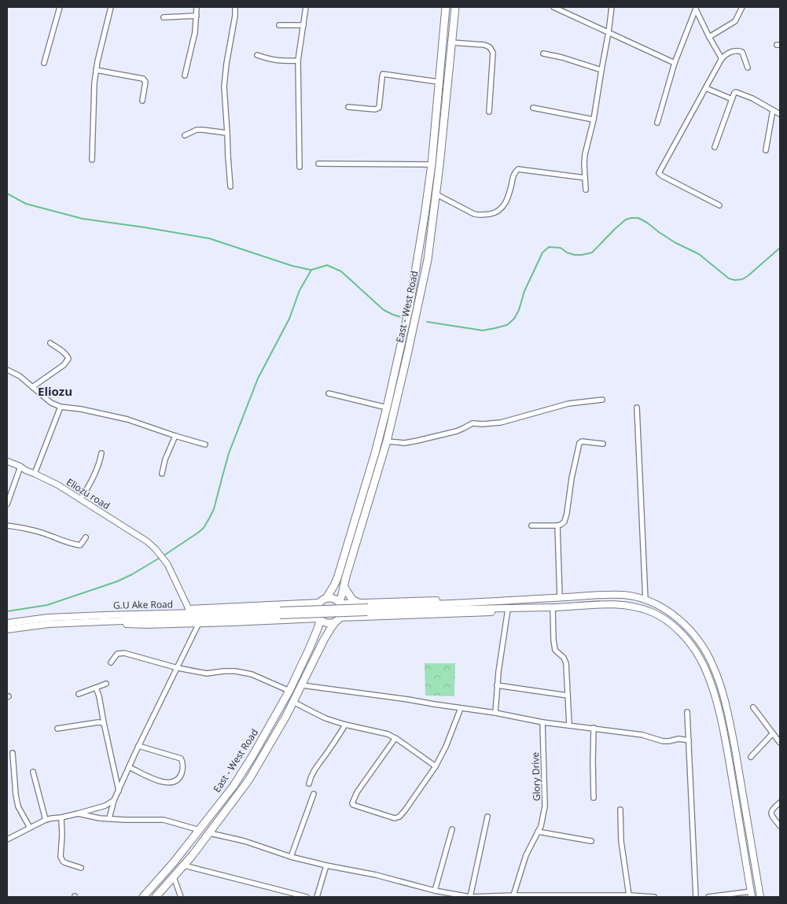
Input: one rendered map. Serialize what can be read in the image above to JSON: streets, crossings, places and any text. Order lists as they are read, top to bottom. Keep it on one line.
{"streets":{"main road":["East - West Road","G.U Ake Road"],"street":["Eliozu road","Glory Drive"]},"districts":["Eliozu"]}
